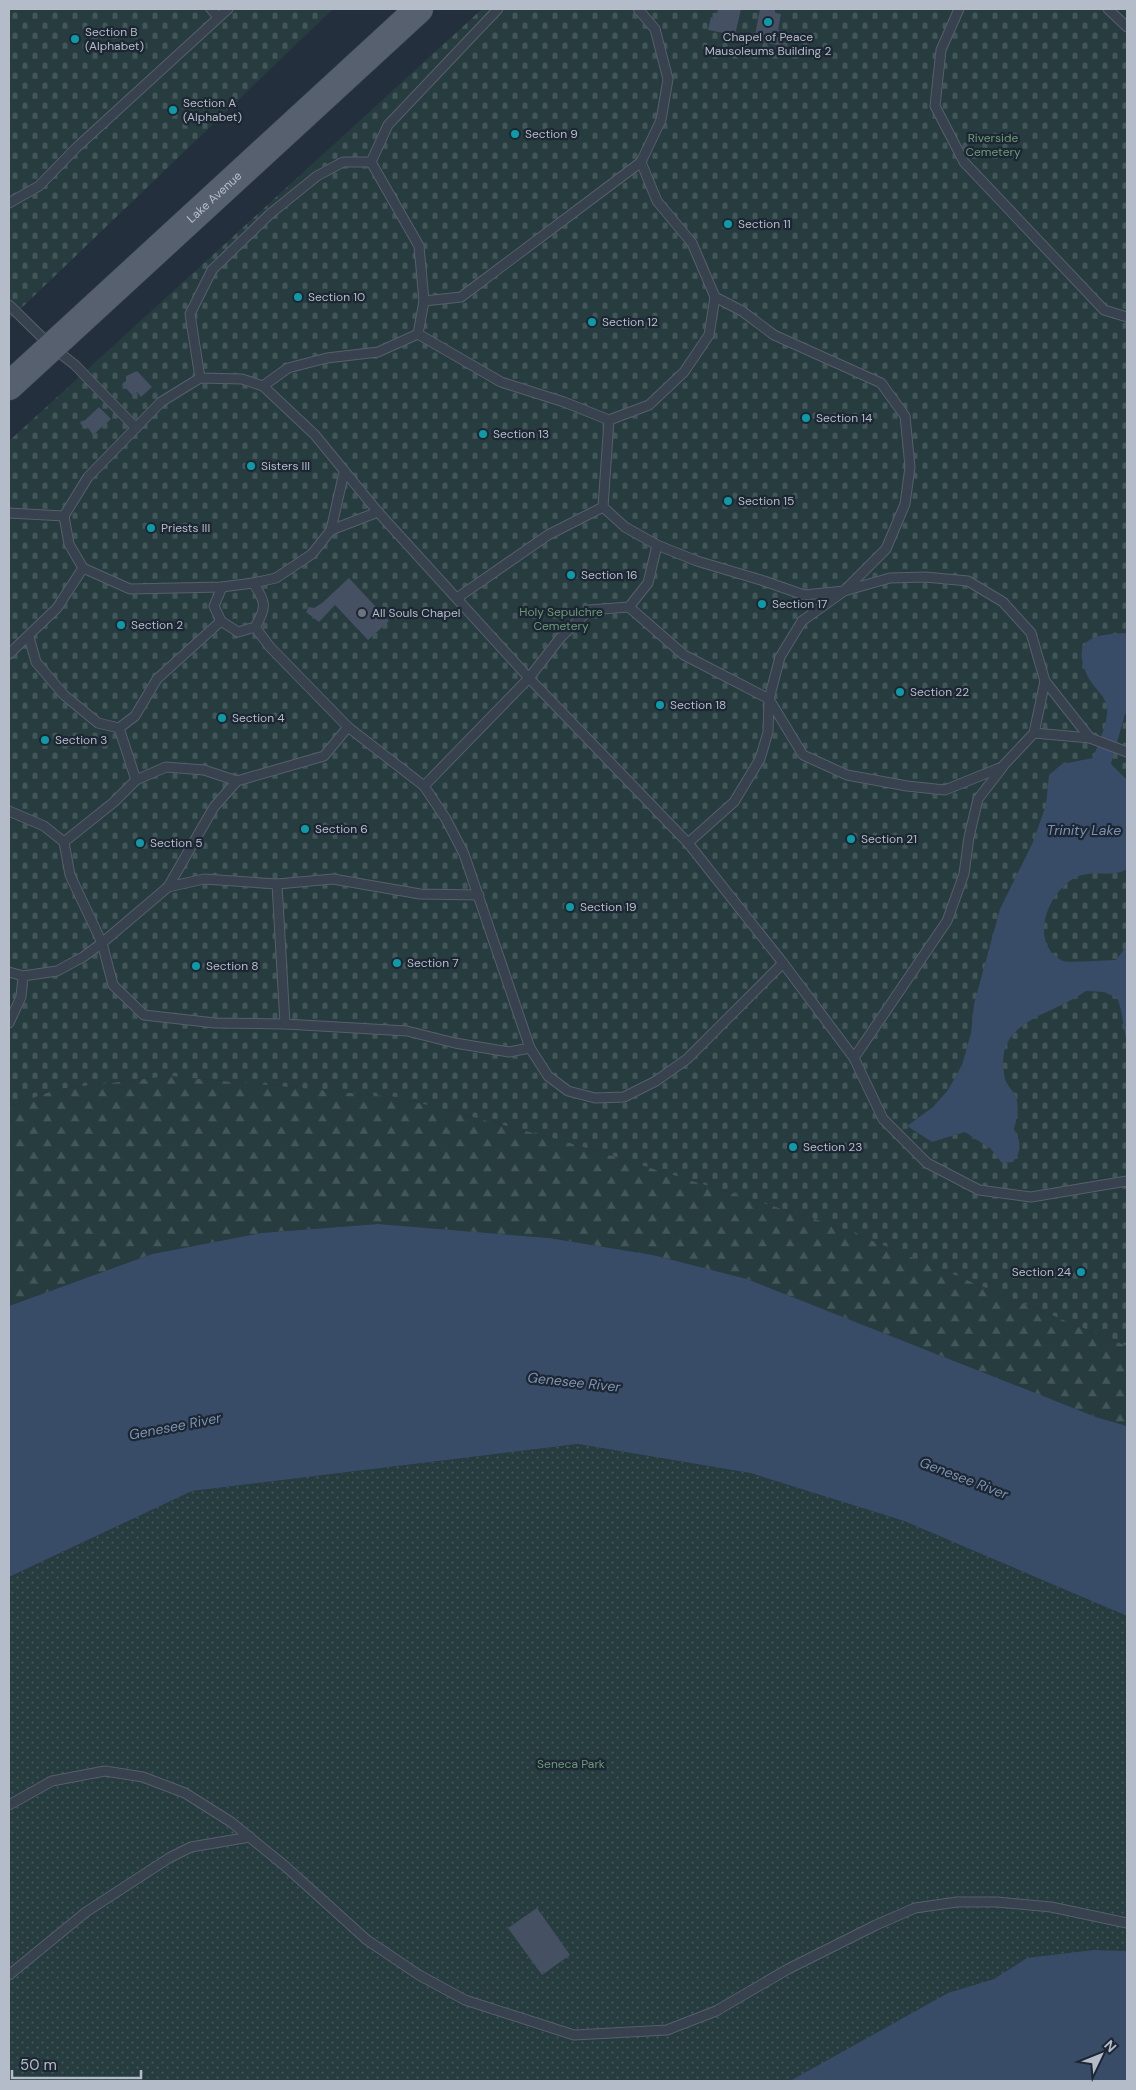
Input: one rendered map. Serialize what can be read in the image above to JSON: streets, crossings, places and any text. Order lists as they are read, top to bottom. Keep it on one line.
{"streets":{"main road":["Lake Avenue"]},"water":["Trinity Lake","Genesee River"],"parks":["Riverside Cemetery","Holy Sepulchre Cemetery","Seneca Park"],"places":["Chapel of Peace Mausoleums Building 2","Section B (Alphabet)","Section A (Alphabet)","Section 9","Section 11","Section 10","Section 12","Section 14","Section 13","Sisters III","Section 15","Priests III","Section 16","Section 17","All Souls Chapel","Section 2","Section 22","Section 18","Section 4","Section 3","Section 6","Section 21","Section 5","Section 19","Section 7","Section 8","Section 23","Section 24"],"scale_bar":"50 m","north":"top right"}
